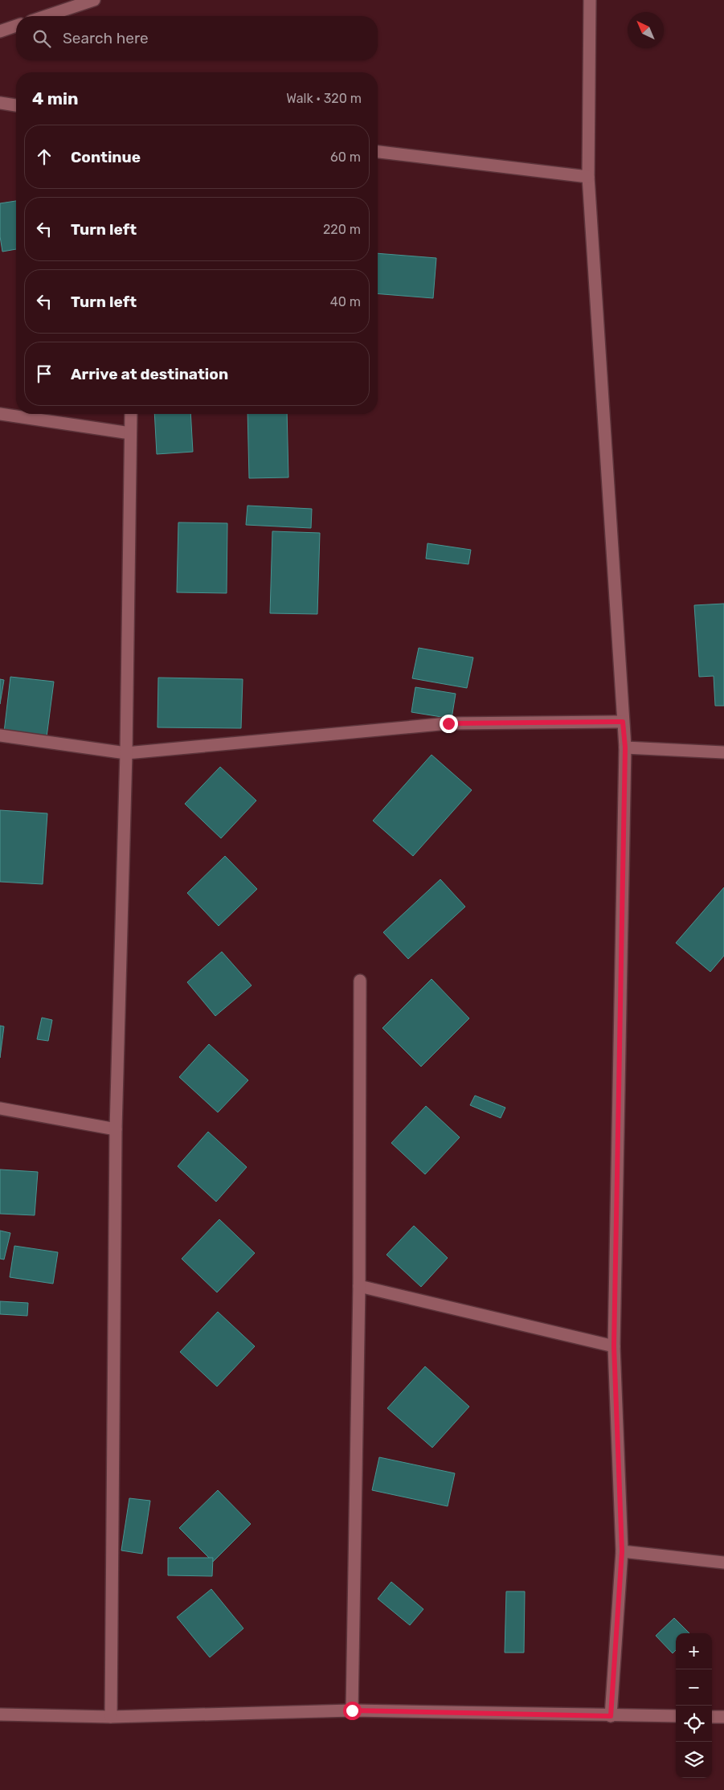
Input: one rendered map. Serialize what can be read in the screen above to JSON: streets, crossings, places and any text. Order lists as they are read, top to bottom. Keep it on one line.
{"north":"top left","page":{"search":"Search here","heading":["4 min","Walk · 320 m"],"list":[["Continue","60 m"],["Turn left","220 m"],["Turn left","40 m"],"Arrive at destination"],"map_buttons":["+","−"]}}
